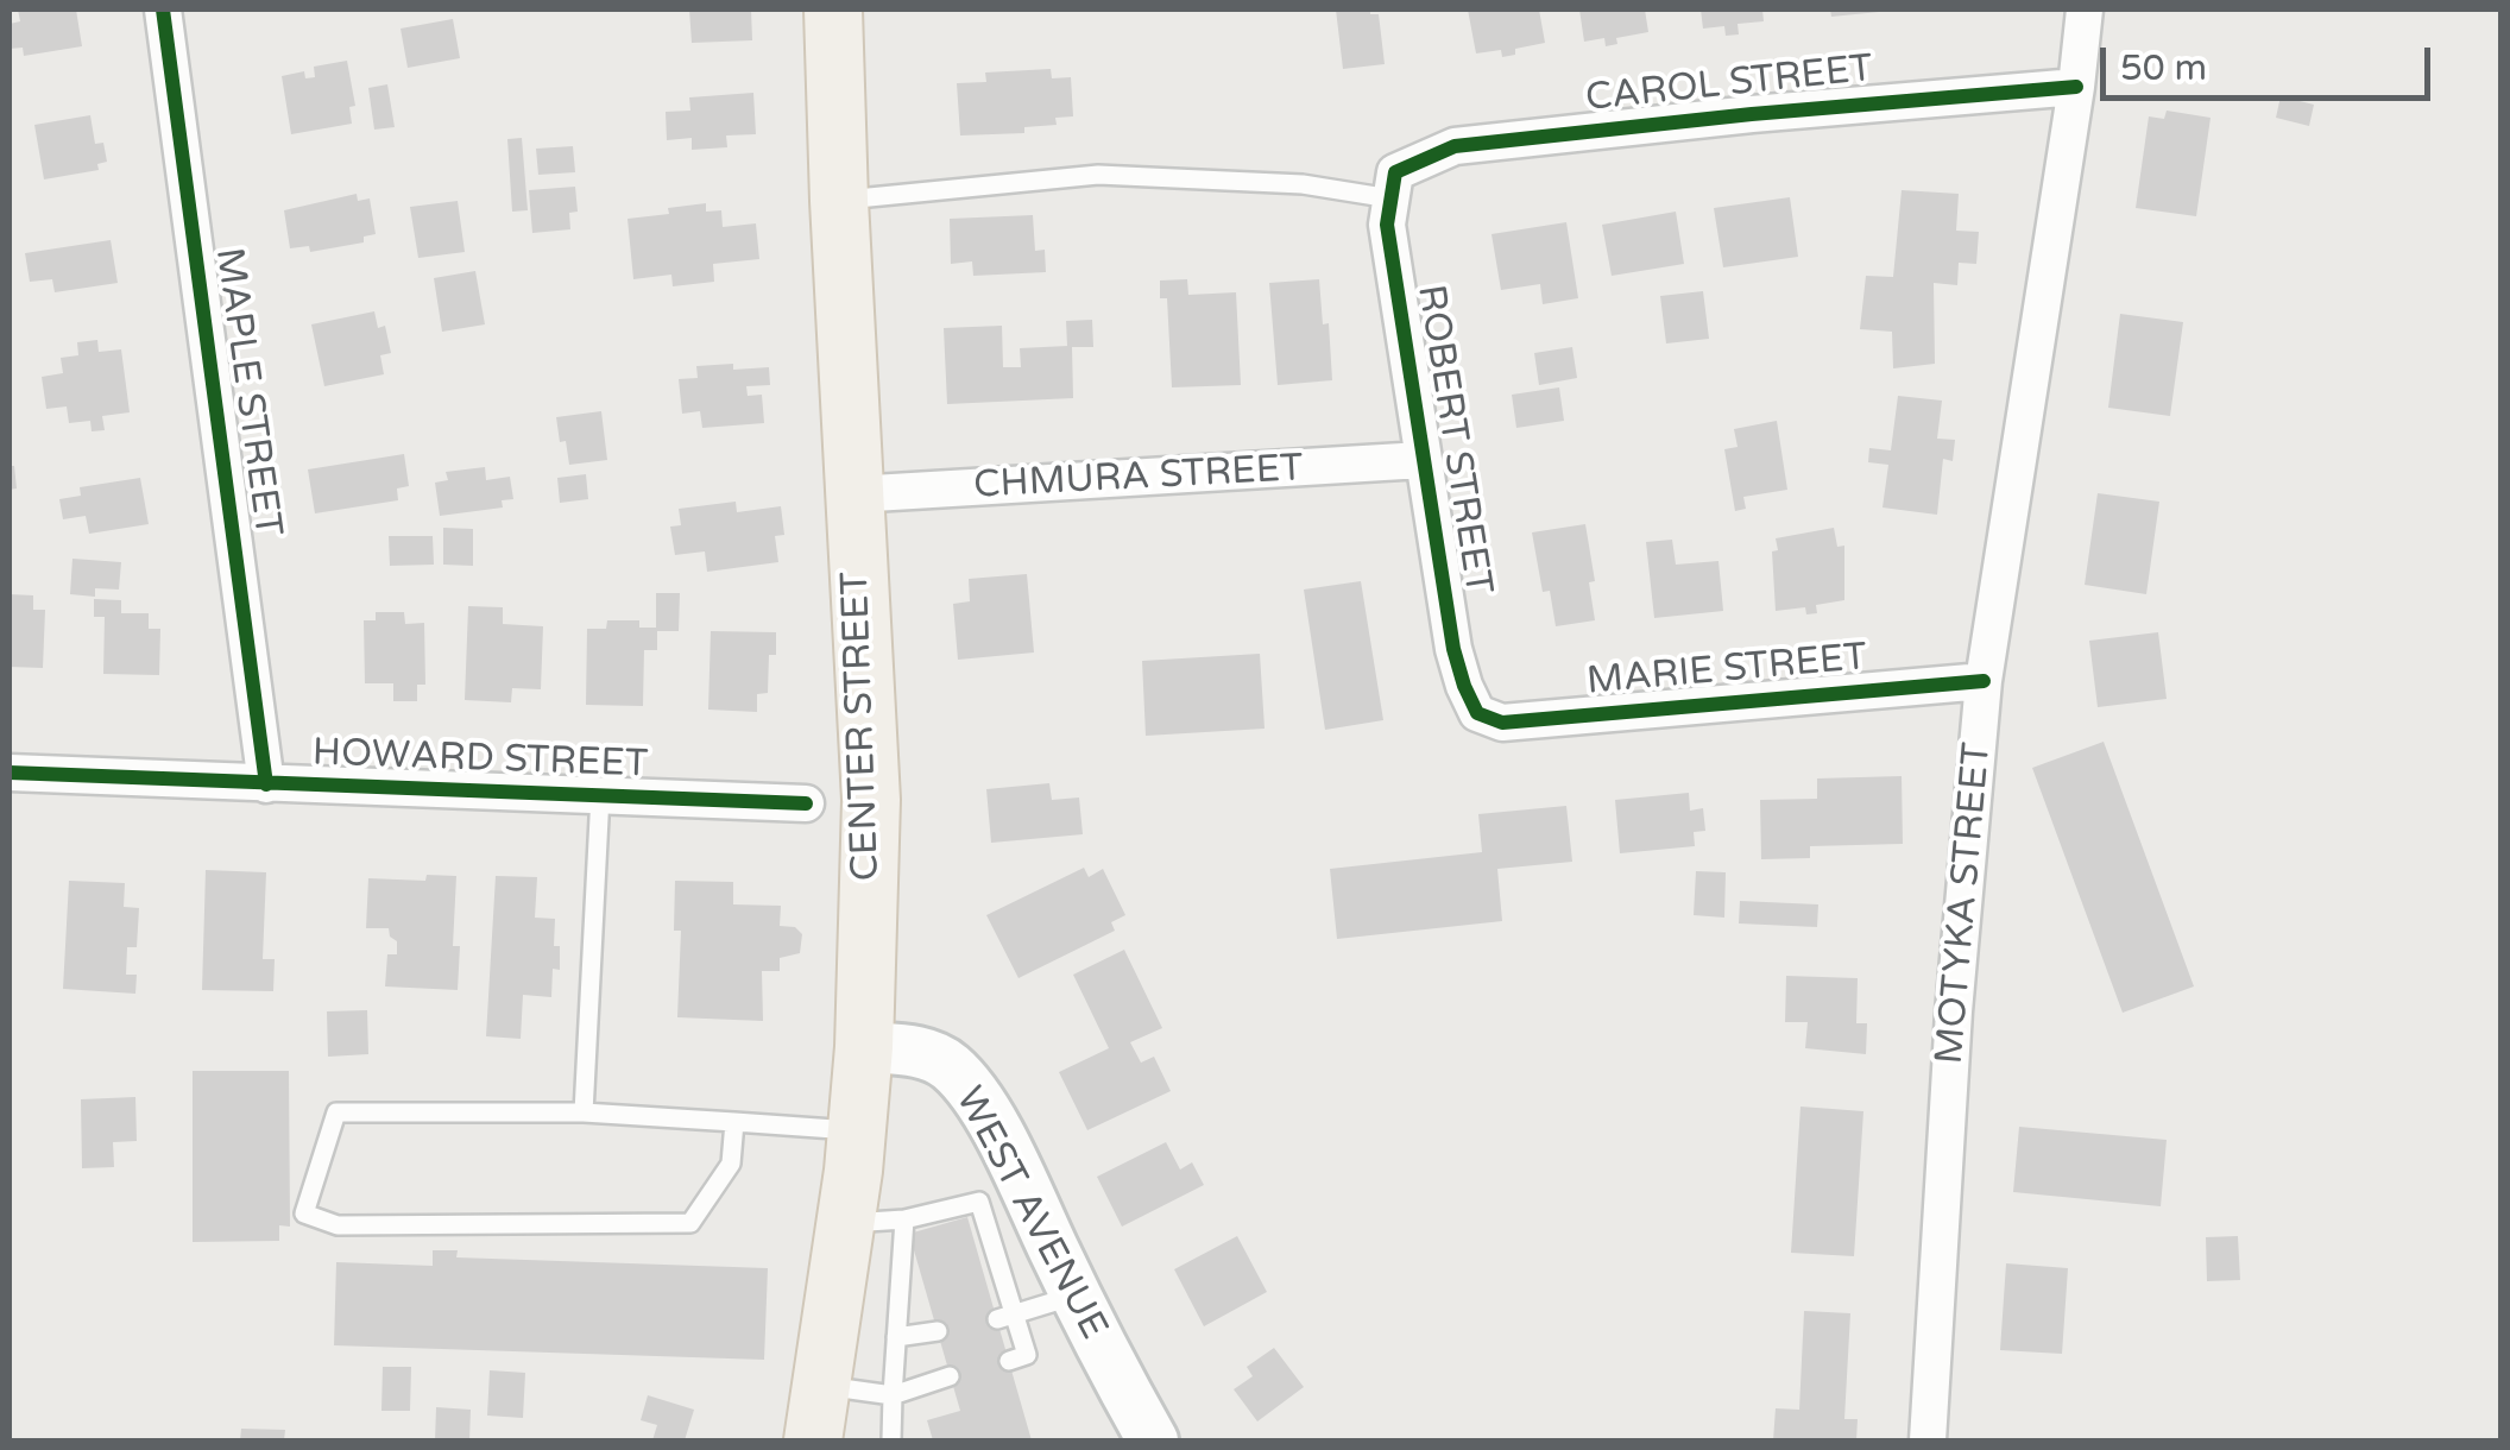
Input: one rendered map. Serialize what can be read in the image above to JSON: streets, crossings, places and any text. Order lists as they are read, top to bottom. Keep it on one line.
{"streets":{"main road":["CENTER STREET","WEST AVENUE"],"street":["CAROL STREET","MAPLE STREET","ROBERT STREET","CHMURA STREET","MARIE STREET","HOWARD STREET","MOTYKA STREET"]},"crossings":[["CAROL STREET","ROBERT STREET"],["CAROL STREET","MOTYKA STREET"],["MAPLE STREET","HOWARD STREET"],["ROBERT STREET","CHMURA STREET"],["ROBERT STREET","MARIE STREET"],["CHMURA STREET","CENTER STREET"],["MARIE STREET","MOTYKA STREET"],["CENTER STREET","WEST AVENUE"]],"scale_bar":"50 m"}
